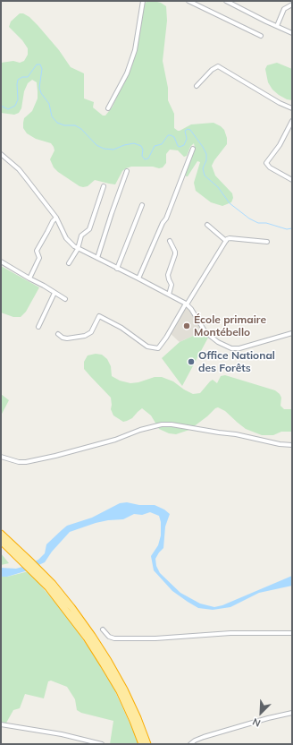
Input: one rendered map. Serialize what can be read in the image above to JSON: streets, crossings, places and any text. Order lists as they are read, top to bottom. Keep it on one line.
{"places":["École primaire Montébello","Office National des Forêts"],"north":"bottom left"}
